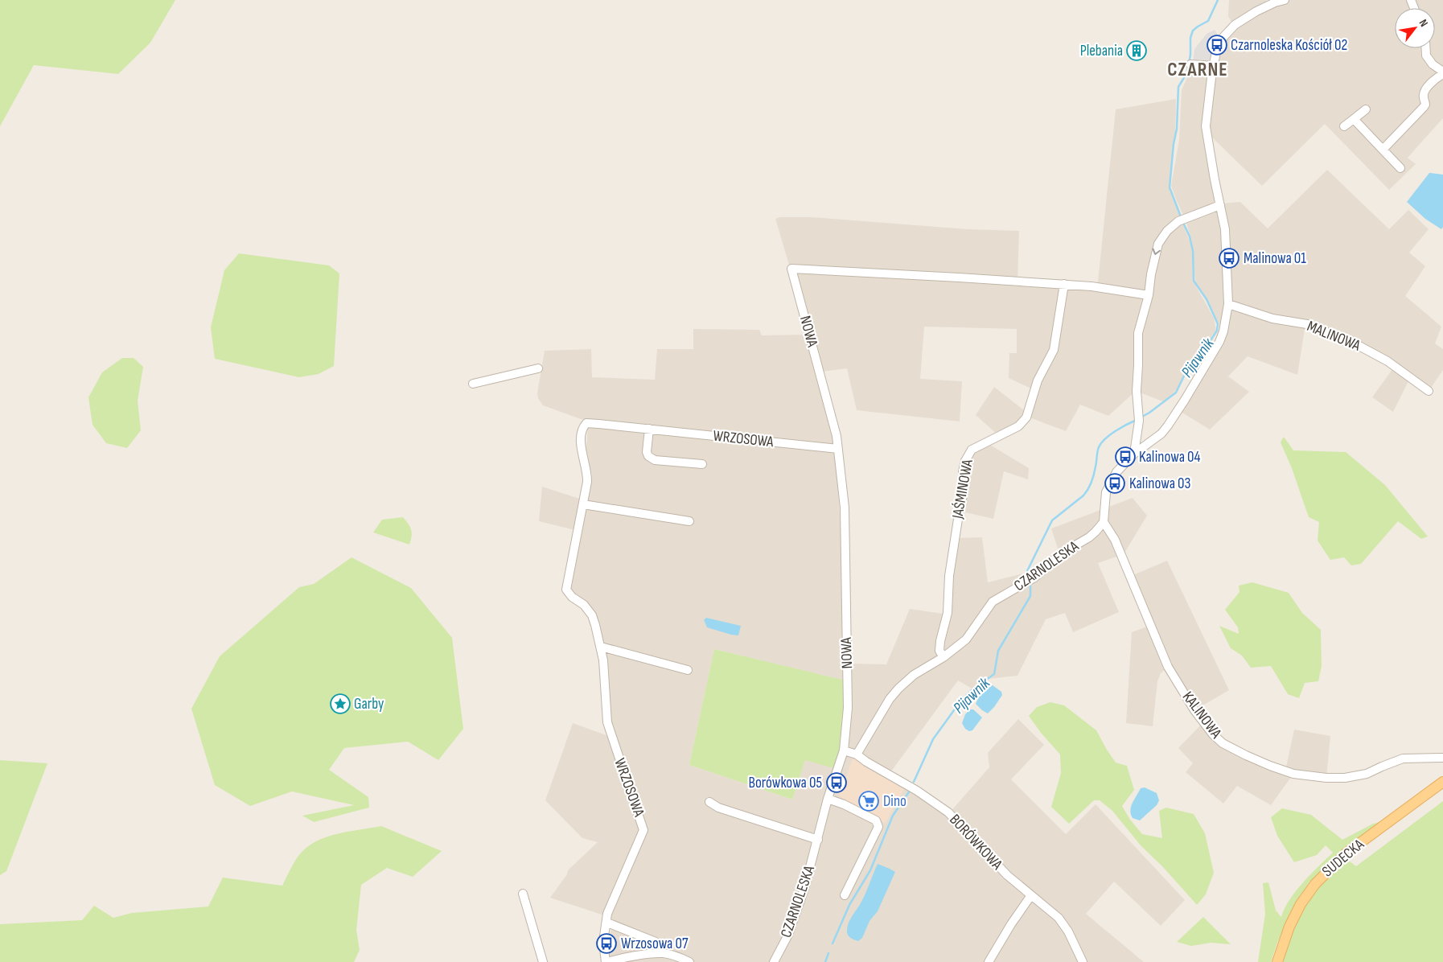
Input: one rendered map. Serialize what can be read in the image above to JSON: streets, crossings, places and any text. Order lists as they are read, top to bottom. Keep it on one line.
{"streets":{"main road":["SUDECKA"],"street":["NOWA","MALINOWA","WRZOSOWA","JAŚMINOWA","CZARNOLESKA","KALINOWA","BORÓWKOWA"]},"crossings":[["NOWA","WRZOSOWA"],["NOWA","JAŚMINOWA"],["NOWA","CZARNOLESKA"],["NOWA","BORÓWKOWA"],["JAŚMINOWA","CZARNOLESKA"],["CZARNOLESKA","KALINOWA"],["CZARNOLESKA","BORÓWKOWA"]],"districts":["CZARNE"],"water":["Pijawnik"],"places":{"bus stop":["Czarnoleska Kościół 02","Malinowa 01","Kalinowa 04","Kalinowa 03","Borówkowa 05","Wrzosowa 07"],"building":["Plebania"],"place":["Garby"],"supermarket":["Dino"]},"north":"top right"}
